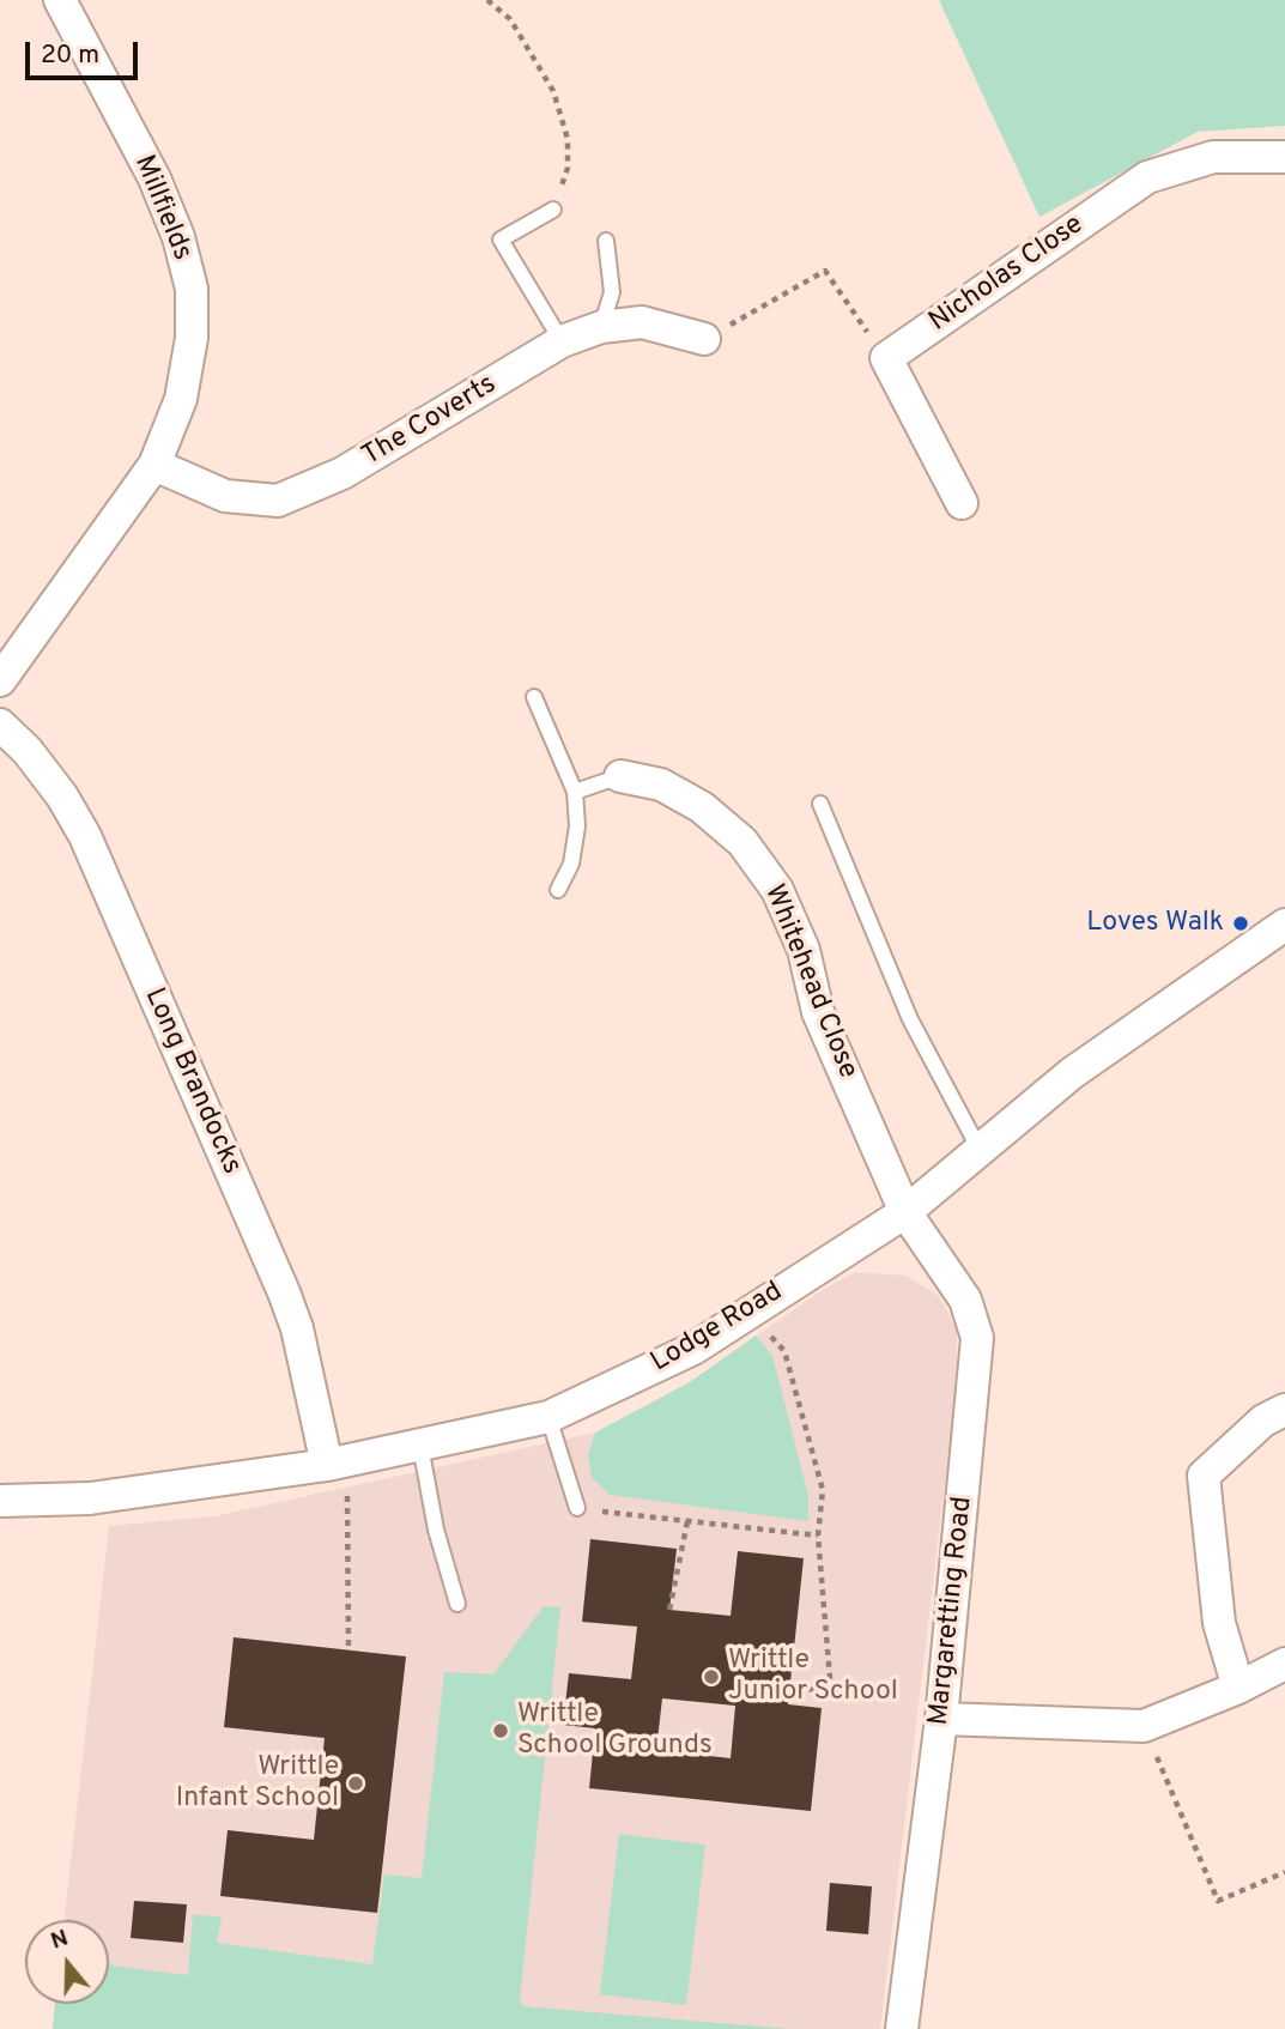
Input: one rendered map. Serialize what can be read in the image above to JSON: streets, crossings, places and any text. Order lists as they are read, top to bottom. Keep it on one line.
{"streets":{"street":["Millfields","Nicholas Close","The Coverts","Whitehead Close","Long Brandocks","Lodge Road","Margaretting Road"]},"crossings":[["Millfields","The Coverts"],["Whitehead Close","Lodge Road"],["Whitehead Close","Margaretting Road"],["Long Brandocks","Lodge Road"],["Lodge Road","Margaretting Road"]],"places":["Loves Walk","Writtle Junior School","Writtle School Grounds","Writtle Infant School"],"scale_bar":"20 m","north":"top"}
